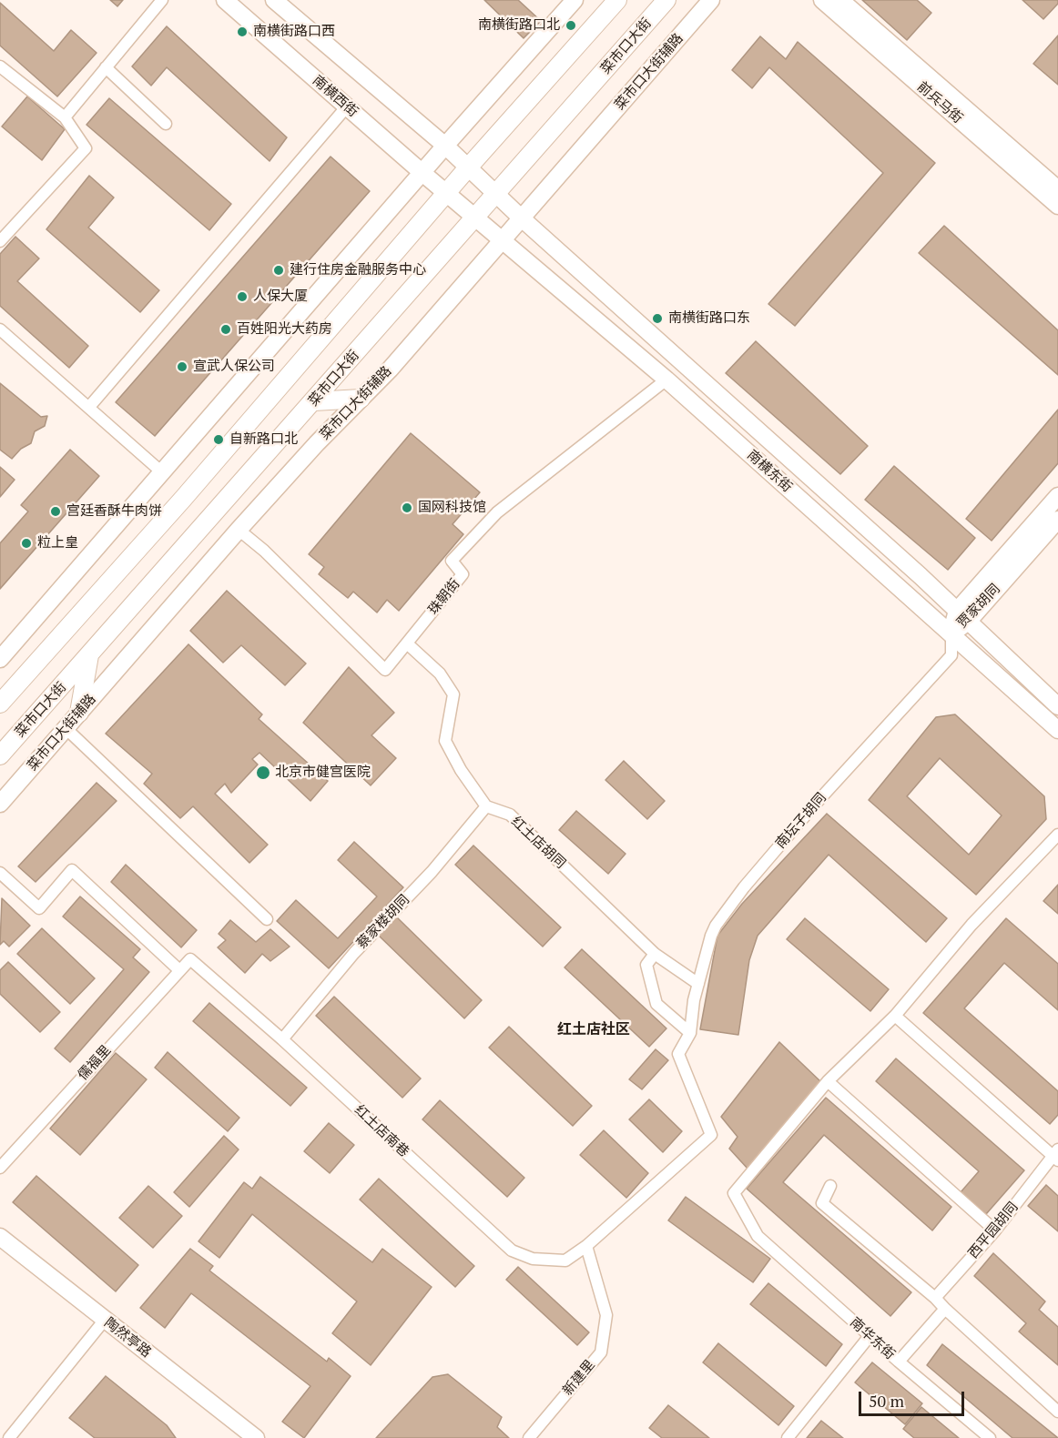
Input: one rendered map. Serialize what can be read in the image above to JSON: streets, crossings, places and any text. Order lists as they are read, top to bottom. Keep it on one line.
{"streets":{"main road":["菜市口大街"],"street":["菜市口大街辅路","南横西街","前兵马街","南横东街","珠朝街","贾家胡同","南坛子胡同","红土店胡同","蔡家楼胡同","儒福里","红土店南巷","西平园胡同","陶然亭路","南华东街","新建里"]},"crossings":[["菜市口大街","南横西街"],["菜市口大街","南横东街"],["菜市口大街辅路","南横东街"],["菜市口大街辅路","珠朝街"],["南横西街","南横东街"],["南横东街","珠朝街"],["南横东街","贾家胡同"],["南横东街","南坛子胡同"],["贾家胡同","南坛子胡同"],["南坛子胡同","红土店胡同"],["红土店胡同","蔡家楼胡同"],["蔡家楼胡同","红土店南巷"],["儒福里","红土店南巷"],["红土店南巷","新建里"]],"districts":["红土店社区"],"places":["南横街路口北","南横街路口西","建行住房金融服务中心","人保大厦","南横街路口东","百姓阳光大药房","宣武人保公司","自新路口北","国网科技馆","宫廷香酥牛肉饼","粒上皇","北京市健宫医院"],"scale_bar":"50 m"}
